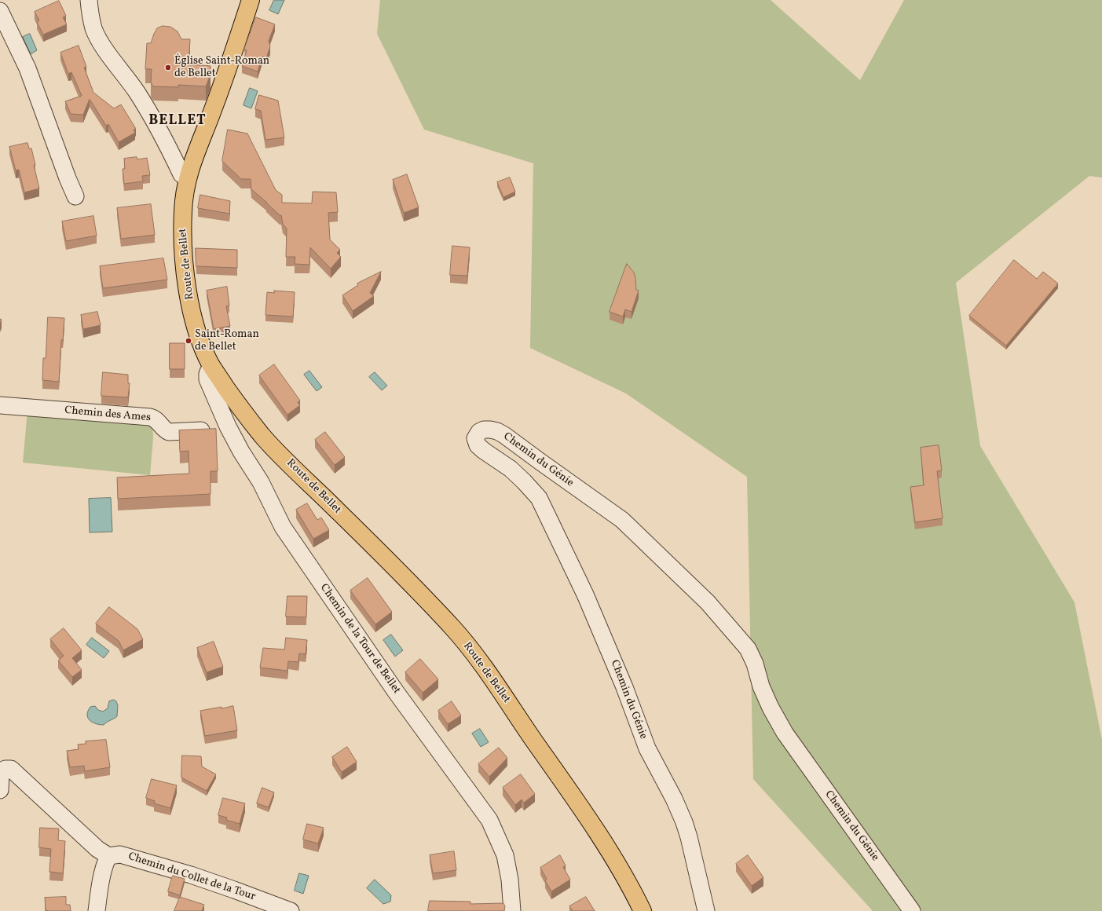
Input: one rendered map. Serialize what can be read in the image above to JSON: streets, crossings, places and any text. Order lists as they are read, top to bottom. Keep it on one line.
{"streets":{"main road":["Route de Bellet"],"street":["Chemin des Ames","Chemin du Génie","Chemin de la Tour de Bellet","Chemin du Collet de la Tour"]},"crossings":[["Route de Bellet","Chemin de la Tour de Bellet"],["Chemin des Ames","Chemin de la Tour de Bellet"]],"districts":["BELLET"],"places":["Église Saint-Roman de Bellet","Saint-Roman de Bellet"]}
